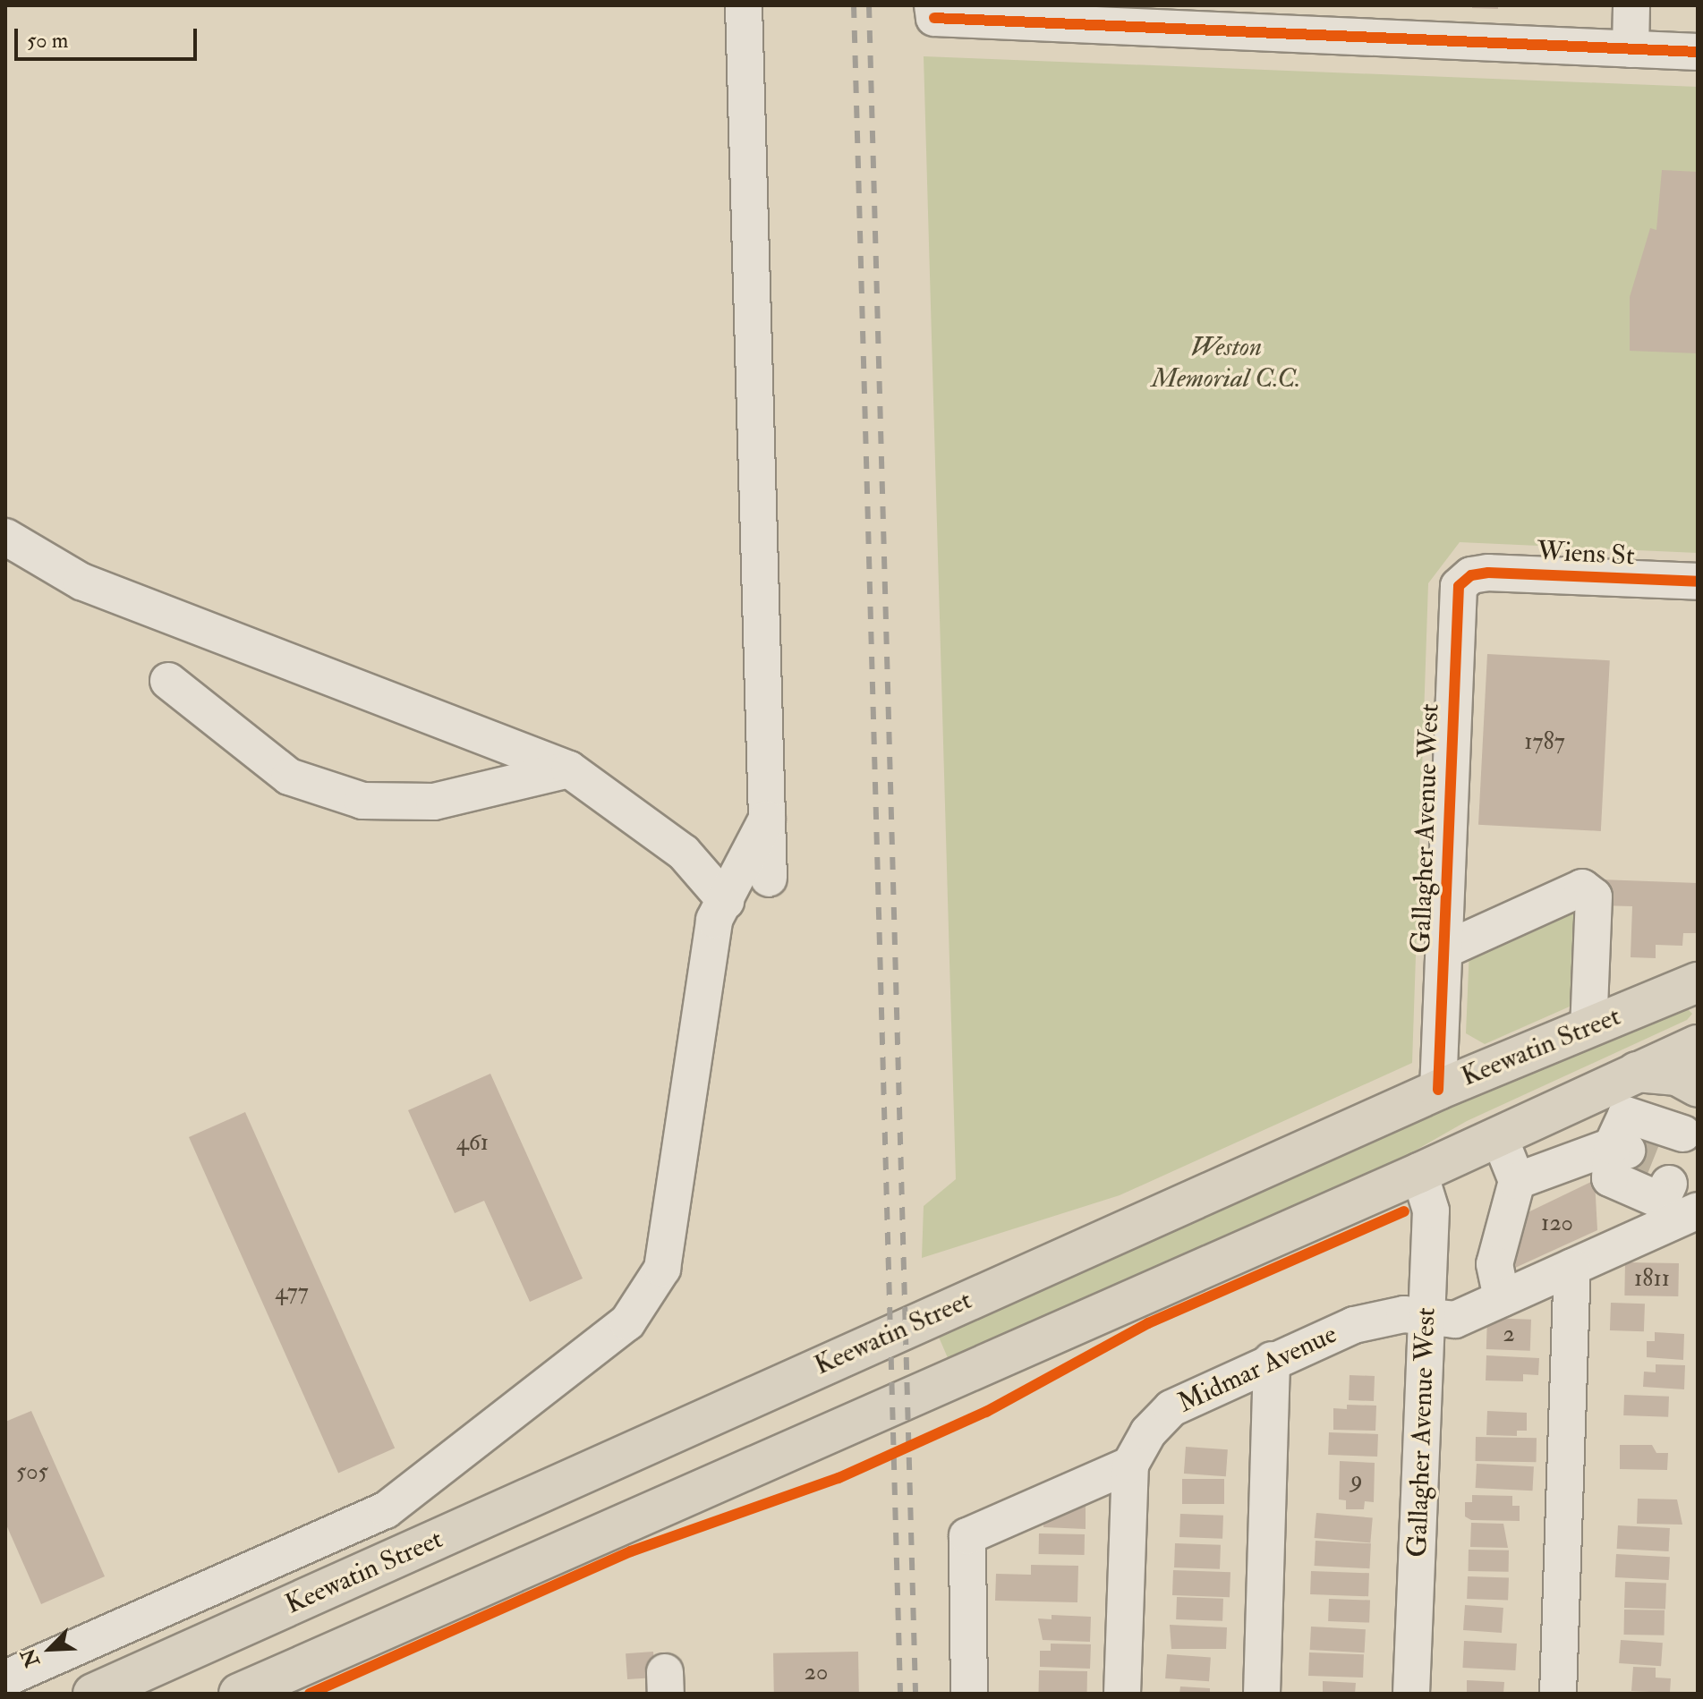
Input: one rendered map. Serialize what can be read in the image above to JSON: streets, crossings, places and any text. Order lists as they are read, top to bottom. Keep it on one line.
{"streets":{"main road":["Keewatin Street"],"street":["Wiens St","Gallagher Avenue West","Midmar Avenue"]},"crossings":[["Wiens St","Gallagher Avenue West"],["Gallagher Avenue West","Keewatin Street"],["Gallagher Avenue West","Midmar Avenue"]],"parks":["Weston Memorial C.C."],"house_numbers":["1787","461","120","1811","477","2","505","9","20"],"scale_bar":"50 m","north":"bottom left"}
